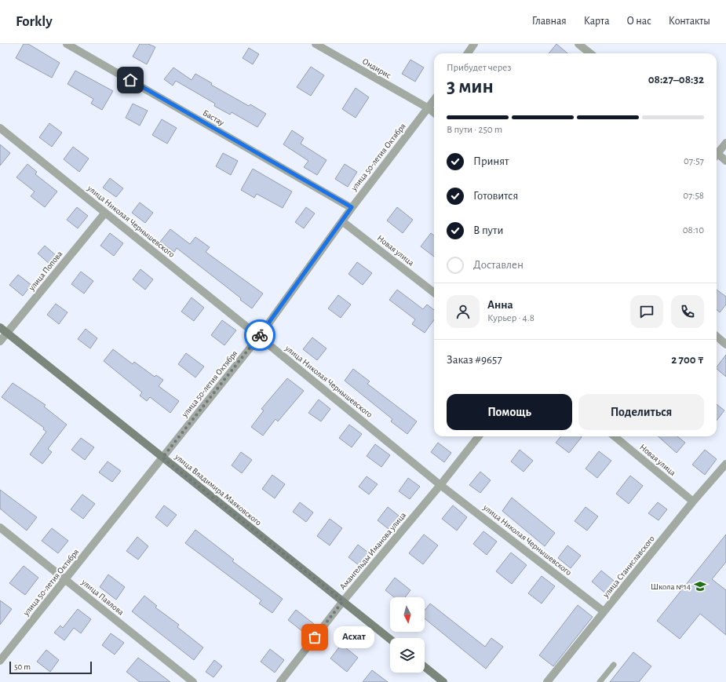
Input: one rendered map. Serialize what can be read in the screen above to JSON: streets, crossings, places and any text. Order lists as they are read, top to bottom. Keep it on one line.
{"streets":{"street":["Ондирис","Бастау","улица 50-летия Октября","улица Николая Чернышевского","Новая улица","улица Попова","улица Владимира Маяковского","Амангельды Иманова улица","улица Станиславского","улица Павлова"]},"crossings":[["Ондирис","улица 50-летия Октября"],["Бастау","улица 50-летия Октября"],["улица 50-летия Октября","улица Николая Чернышевского"],["улица 50-летия Октября","Новая улица"],["улица 50-летия Октября","улица Владимира Маяковского"],["улица 50-летия Октября","улица Павлова"],["улица Николая Чернышевского","улица Попова"],["улица Николая Чернышевского","Амангельды Иманова улица"],["улица Николая Чернышевского","улица Станиславского"],["Новая улица","улица Станиславского"],["улица Попова","улица Владимира Маяковского"],["улица Владимира Маяковского","Амангельды Иманова улица"]],"places":{"school or university":["Школа №14"],"other":["Асхат"]},"scale_bar":"50 m","north":"bottom","page":{"header":"Forkly","nav":["Главная","Карта","О нас","Контакты"],"heading":["3 мин","Прибудет через","08:27–08:32"],"panel":["Анна","Курьер · 4.8","Заказ #9657","2 700 ₸"],"bar":"В пути · 250 m","list":[["Принят","07:57"],["Готовится","07:58"],["В пути","08:10"],"Доставлен"],"buttons":["Помощь","Поделиться"],"bubble":"Асхат","scale":"50 m"}}
